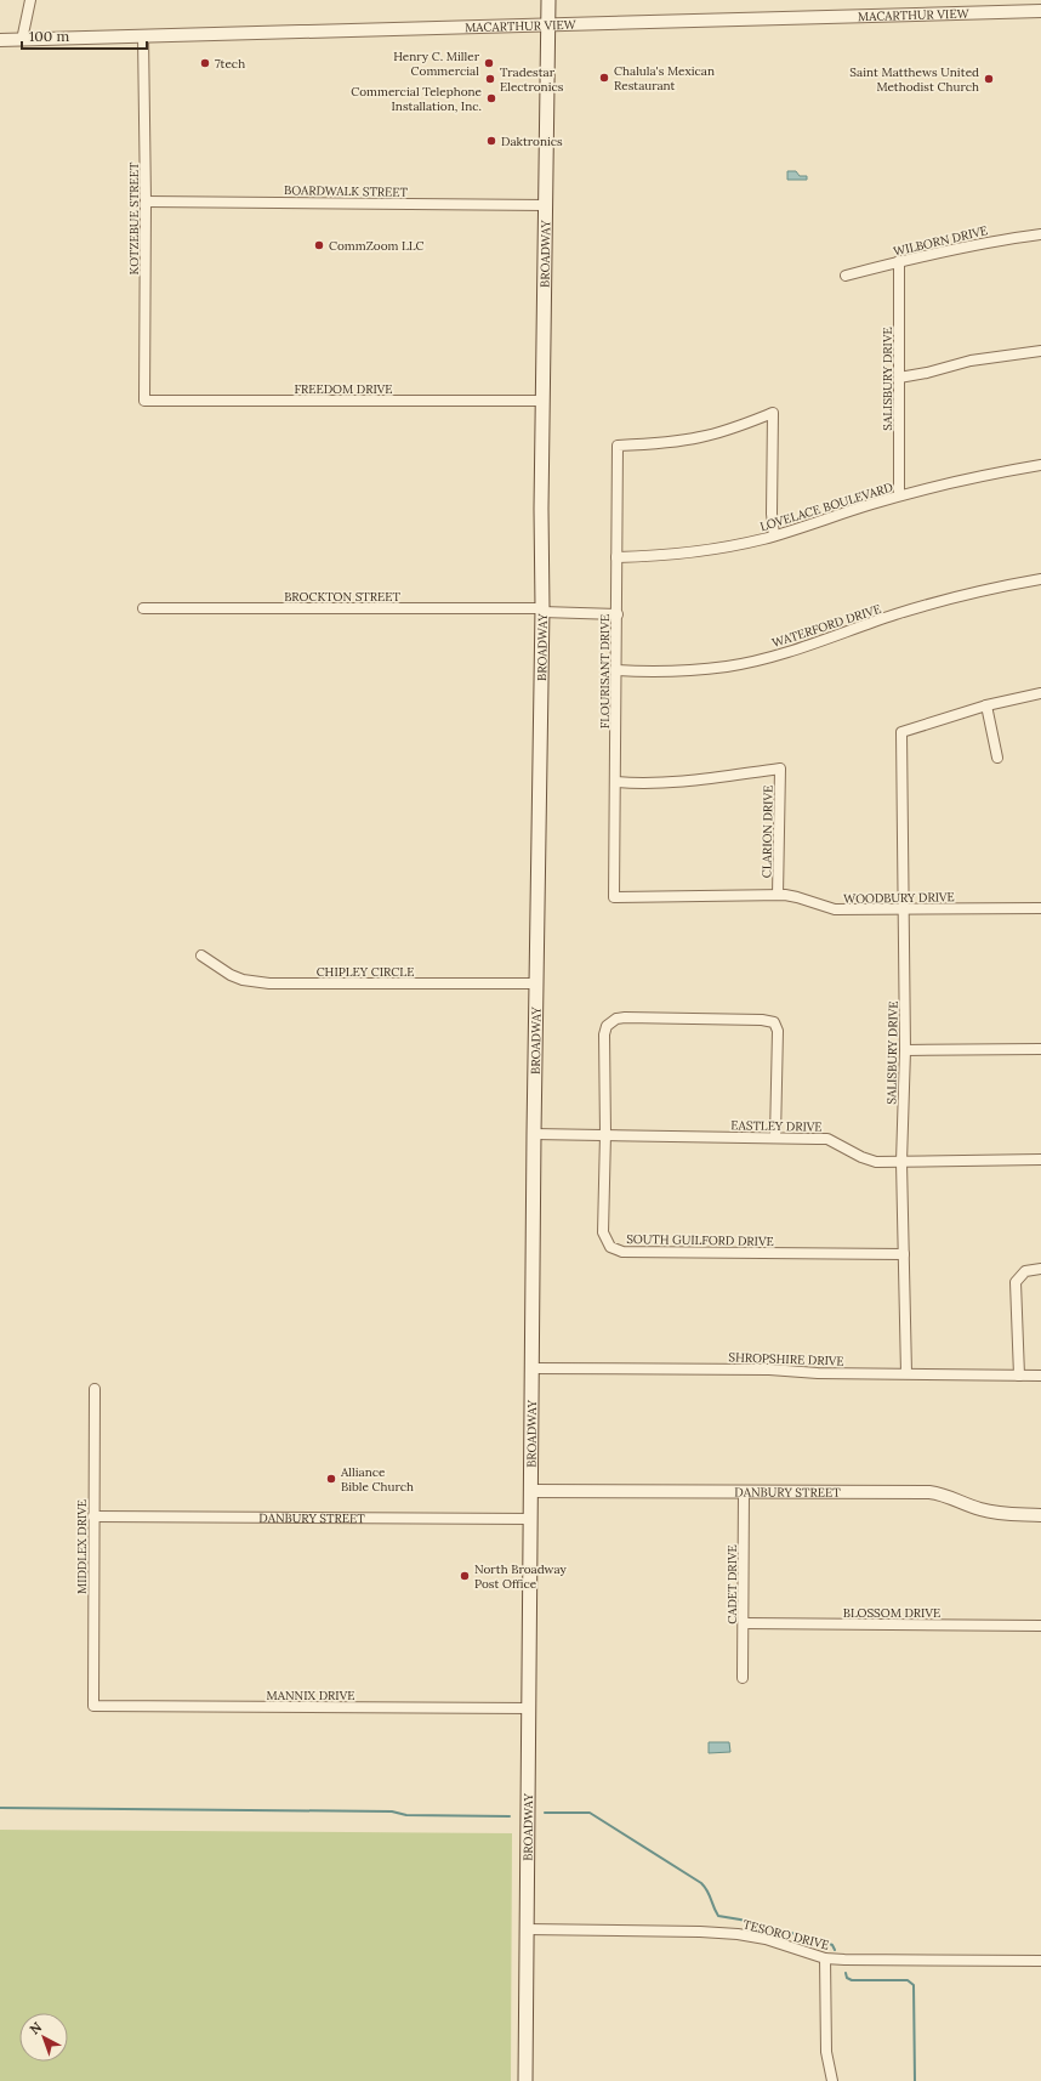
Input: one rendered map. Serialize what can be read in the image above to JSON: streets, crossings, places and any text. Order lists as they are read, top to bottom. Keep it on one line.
{"streets":{"main road":["BROADWAY"],"street":["MACARTHUR VIEW","BOARDWALK STREET","KOTZEBUE STREET","WILBORN DRIVE","SALISBURY DRIVE","FREEDOM DRIVE","LOVELACE BOULEVARD","BROCKTON STREET","WATERFORD DRIVE","FLOURISANT DRIVE","CLARION DRIVE","WOODBURY DRIVE","CHIPLEY CIRCLE","EASTLEY DRIVE","SOUTH GUILFORD DRIVE","SHROPSHIRE DRIVE","DANBURY STREET","MIDDLEX DRIVE","CADET DRIVE","BLOSSOM DRIVE","MANNIX DRIVE","TESORO DRIVE"]},"crossings":[["MACARTHUR VIEW","KOTZEBUE STREET"],["MACARTHUR VIEW","BROADWAY"],["BOARDWALK STREET","KOTZEBUE STREET"],["BOARDWALK STREET","BROADWAY"],["KOTZEBUE STREET","FREEDOM DRIVE"],["WILBORN DRIVE","SALISBURY DRIVE"],["BROADWAY","FREEDOM DRIVE"],["BROADWAY","BROCKTON STREET"],["BROADWAY","CHIPLEY CIRCLE"],["BROADWAY","EASTLEY DRIVE"],["BROADWAY","SHROPSHIRE DRIVE"],["BROADWAY","DANBURY STREET"],["BROADWAY","MANNIX DRIVE"],["BROADWAY","TESORO DRIVE"],["SALISBURY DRIVE","LOVELACE BOULEVARD"],["SALISBURY DRIVE","WOODBURY DRIVE"],["SALISBURY DRIVE","EASTLEY DRIVE"],["SALISBURY DRIVE","SOUTH GUILFORD DRIVE"],["SALISBURY DRIVE","SHROPSHIRE DRIVE"],["LOVELACE BOULEVARD","FLOURISANT DRIVE"],["BROCKTON STREET","FLOURISANT DRIVE"],["WATERFORD DRIVE","FLOURISANT DRIVE"],["FLOURISANT DRIVE","CLARION DRIVE"],["FLOURISANT DRIVE","WOODBURY DRIVE"],["CLARION DRIVE","WOODBURY DRIVE"],["EASTLEY DRIVE","SOUTH GUILFORD DRIVE"],["DANBURY STREET","MIDDLEX DRIVE"],["DANBURY STREET","CADET DRIVE"],["MIDDLEX DRIVE","MANNIX DRIVE"],["CADET DRIVE","BLOSSOM DRIVE"]],"places":["7tech","Henry C. Miller Commercial","Chalula's Mexican Restaurant","Tradestar Electronics","Saint Matthews United Methodist Church","Commercial Telephone Installation, Inc.","Daktronics","CommZoom LLC","Alliance Bible Church","North Broadway Post Office"],"scale_bar":"100 m","north":"top left"}
